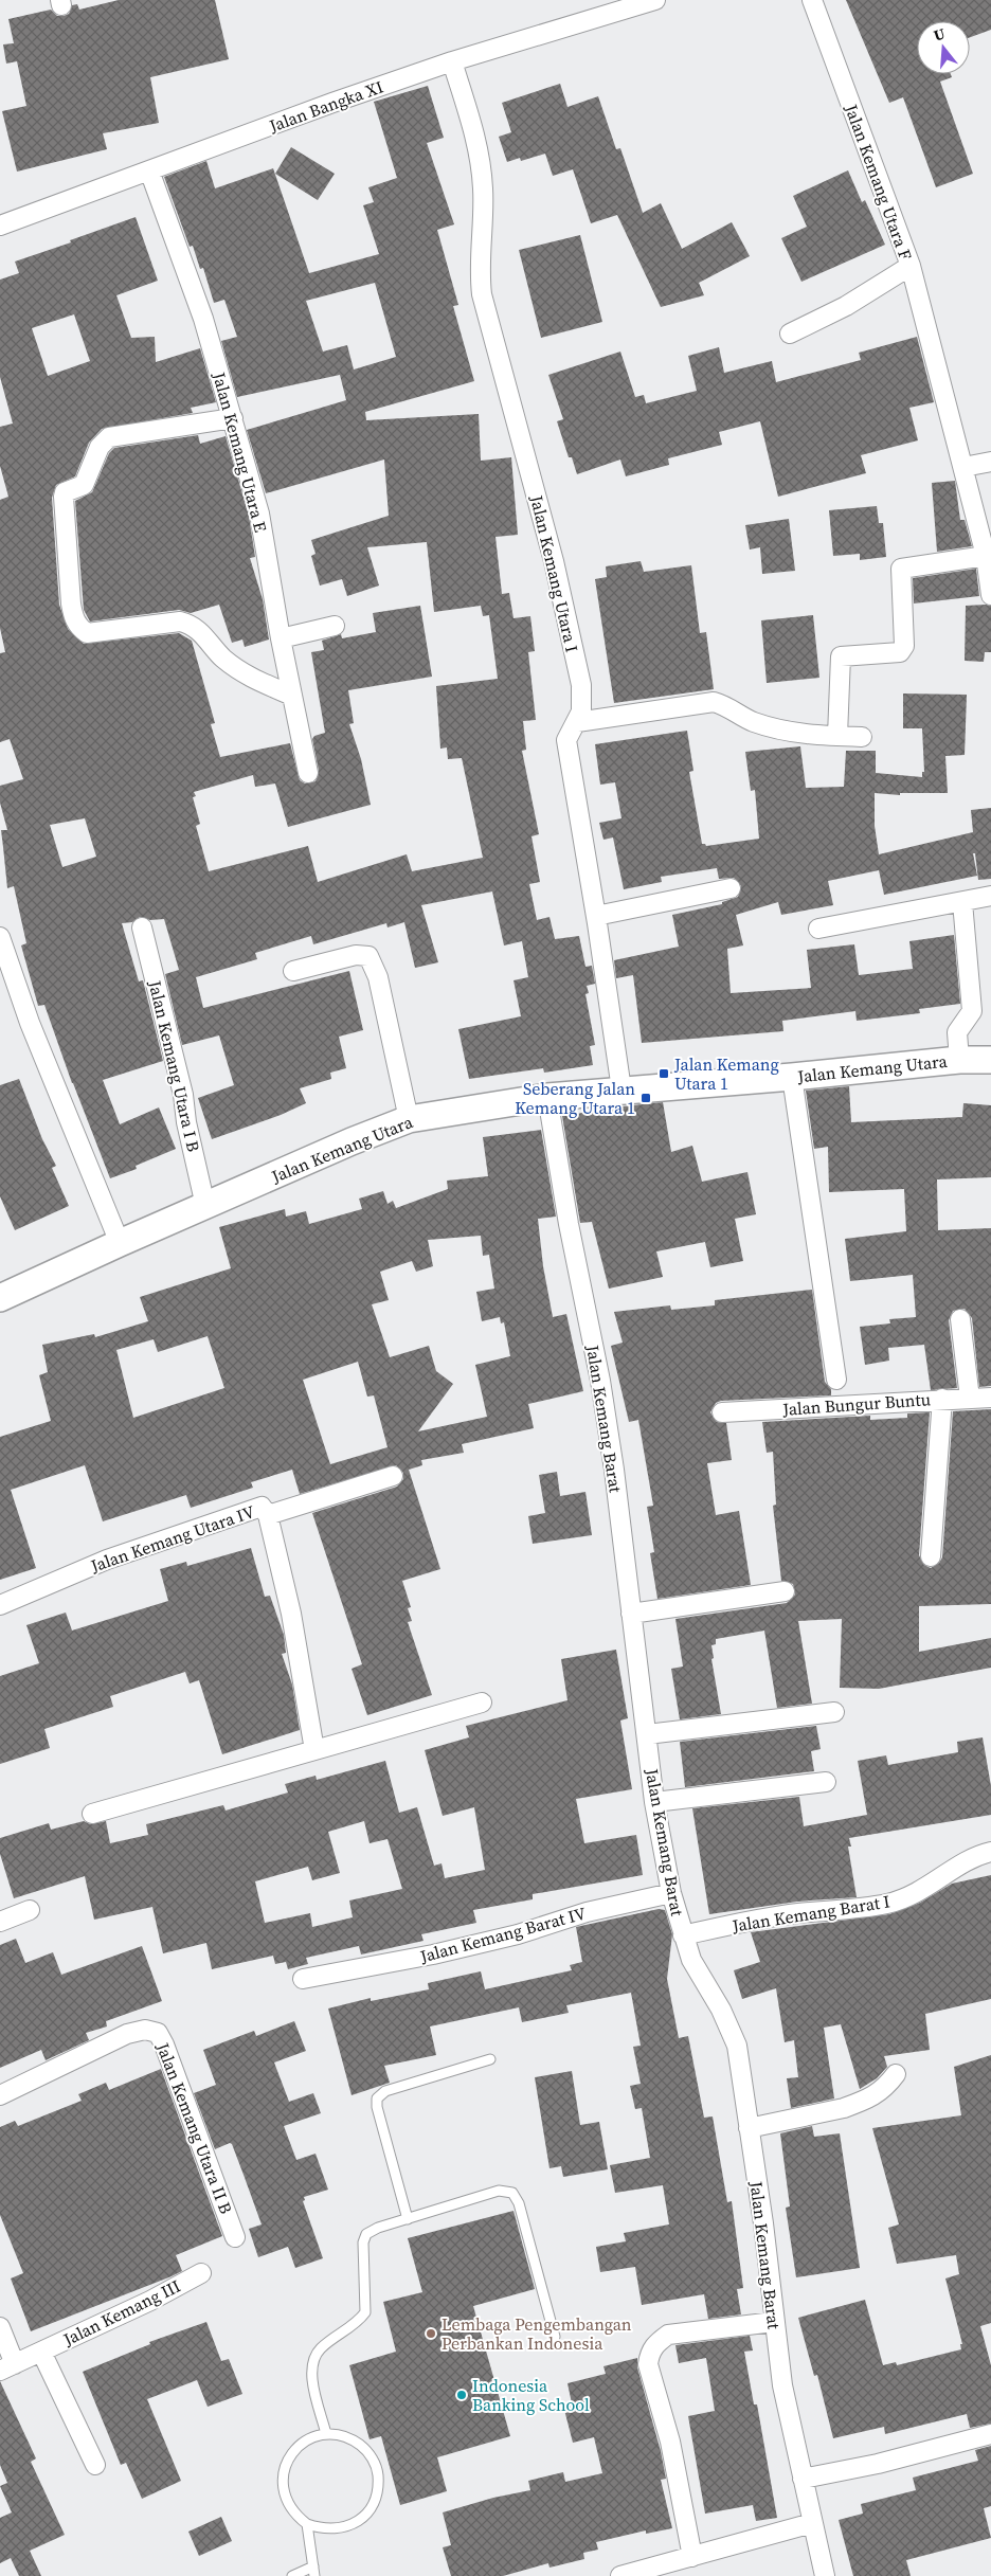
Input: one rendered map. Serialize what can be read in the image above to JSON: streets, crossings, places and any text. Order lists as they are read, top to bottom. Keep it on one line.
{"streets":{"street":["Jalan Bangka XI","Jalan Kemang Utara F","Jalan Kemang Utara E","Jalan Kemang Utara I","Jalan Kemang Utara I B","Jalan Kemang Utara","Jalan Bungur Buntu","Jalan Kemang Barat","Jalan Kemang Utara IV","Jalan Kemang Barat I","Jalan Kemang Barat IV","Jalan Kemang Utara II B","Jalan Kemang III"]},"crossings":[["Jalan Bangka XI","Jalan Kemang Utara E"],["Jalan Bangka XI","Jalan Kemang Utara I"],["Jalan Kemang Utara I","Jalan Kemang Utara"],["Jalan Kemang Utara I B","Jalan Kemang Utara"],["Jalan Kemang Utara","Jalan Kemang Barat"],["Jalan Kemang Barat","Jalan Kemang Barat I"],["Jalan Kemang Barat","Jalan Kemang Barat IV"]],"places":{"transit":["Jalan Kemang Utara 1","Seberang Jalan Kemang Utara 1"],"other":["Lembaga Pengembangan Perbankan Indonesia","Indonesia Banking School"]},"north":"top"}
